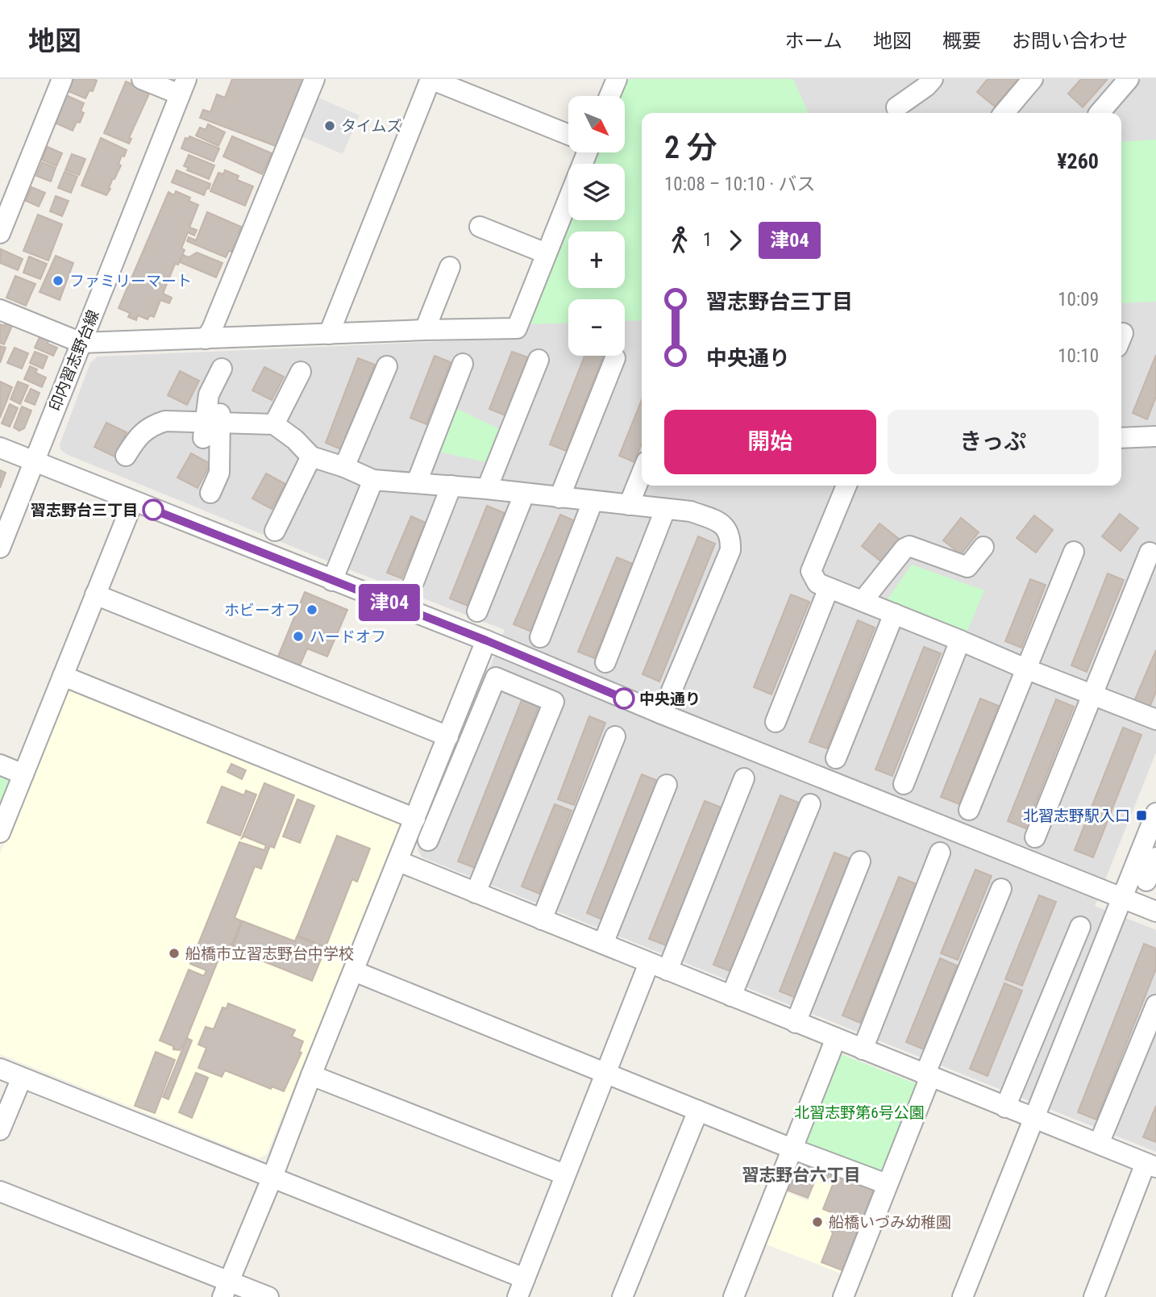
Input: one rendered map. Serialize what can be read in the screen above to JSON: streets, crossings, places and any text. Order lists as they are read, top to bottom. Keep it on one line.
{"streets":{"street":["印内習志野台線"]},"districts":["習志野台六丁目"],"parks":["北習志野第6号公園"],"places":{"other":["タイムズ","ファミリーマート","習志野台三丁目","ホビーオフ","ハードオフ","中央通り","船橋市立習志野台中学校","船橋いづみ幼稚園"],"transit":["北習志野駅入口"]},"lines":["bus line 津04"],"north":"bottom right","page":{"header":"地図","nav":["ホーム","地図","概要","お問い合わせ"],"on_map":"津04","map_buttons":["+","−"],"heading":["2 分","10:08 – 10:10 · バス","¥260"],"legs":["1","津04"],"list":[{"name":"習志野台三丁目","value":"10:09"},{"name":"中央通り","value":"10:10"}],"buttons":["開始","きっぷ"]}}
